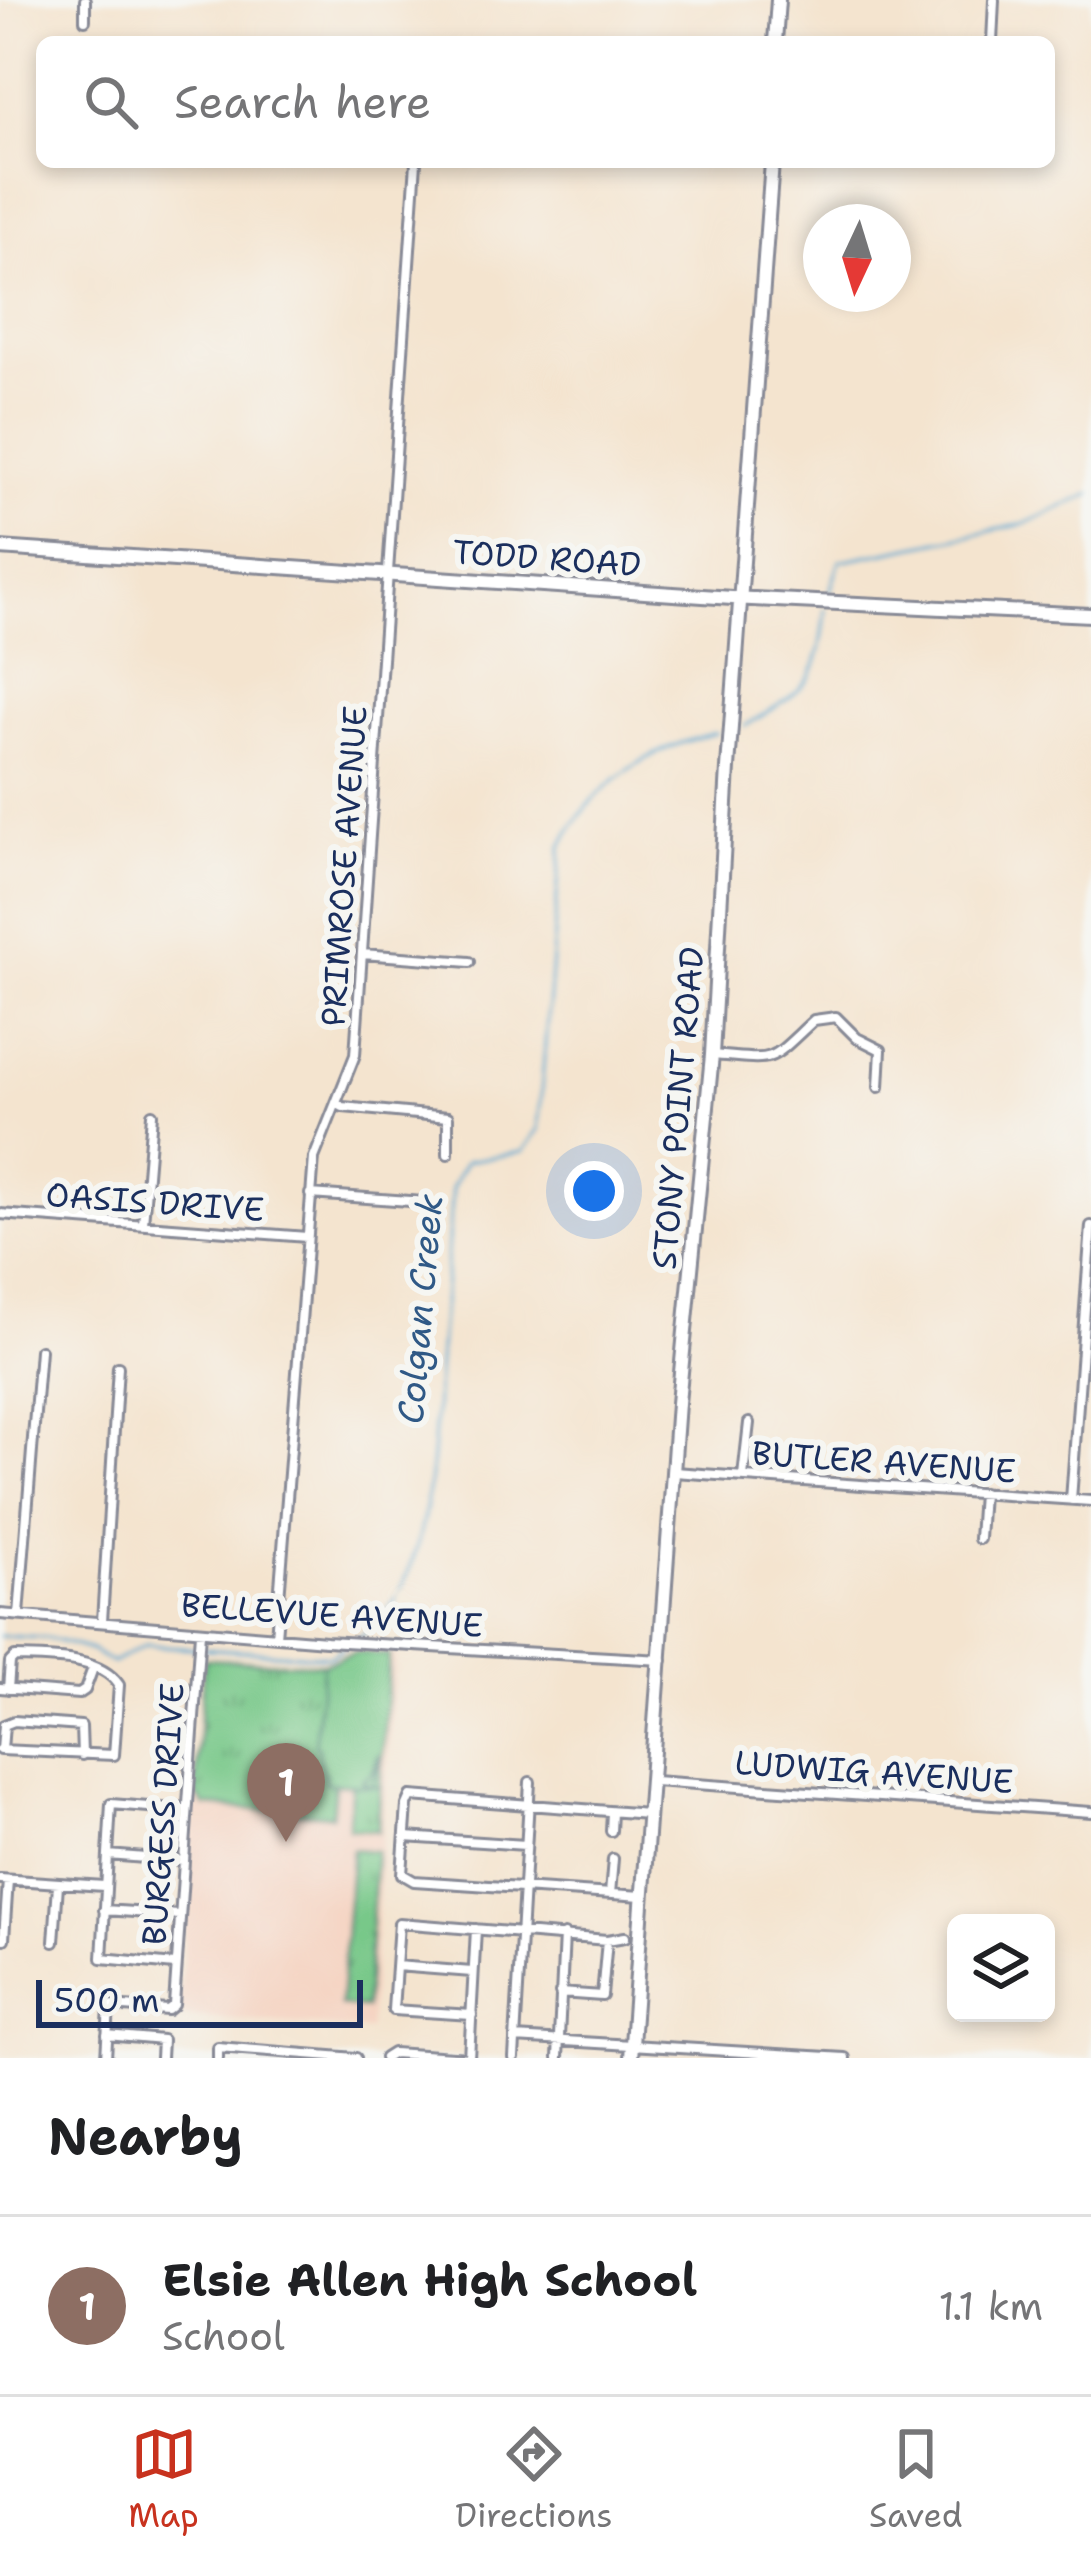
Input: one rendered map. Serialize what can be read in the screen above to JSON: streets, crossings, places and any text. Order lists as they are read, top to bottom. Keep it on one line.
{"streets":{"main road":["TODD ROAD","STONY POINT ROAD"],"street":["PRIMROSE AVENUE","OASIS DRIVE","BUTLER AVENUE","BELLEVUE AVENUE","LUDWIG AVENUE","BURGESS DRIVE"]},"crossings":[["TODD ROAD","PRIMROSE AVENUE"],["TODD ROAD","STONY POINT ROAD"],["PRIMROSE AVENUE","OASIS DRIVE"],["PRIMROSE AVENUE","BELLEVUE AVENUE"],["STONY POINT ROAD","BUTLER AVENUE"],["STONY POINT ROAD","BELLEVUE AVENUE"],["STONY POINT ROAD","LUDWIG AVENUE"],["BELLEVUE AVENUE","BURGESS DRIVE"]],"water":["Colgan Creek"],"scale_bar":"500 m","north":"bottom","page":{"search":"Search here","pins":"1","scale":"500 m","heading":"Nearby","list":[{"mark":"1","name":"Elsie Allen High School","note":"School","value":"1.1 km"}],"nav":["Map","Directions","Saved"]}}
